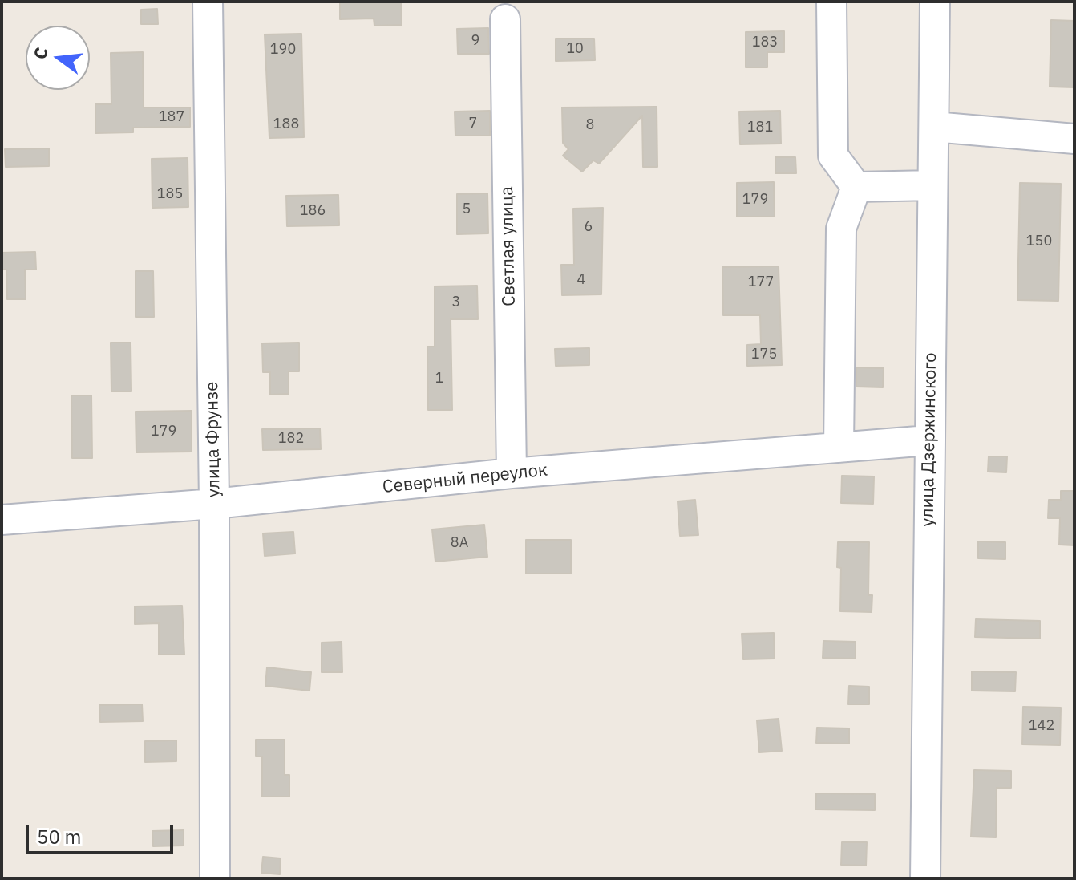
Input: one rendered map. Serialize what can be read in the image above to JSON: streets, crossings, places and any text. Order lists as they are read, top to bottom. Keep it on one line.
{"streets":{"street":["Светлая улица","улица Фрунзе","улица Дзержинского","Северный переулок"]},"crossings":[["Светлая улица","Северный переулок"],["улица Фрунзе","Северный переулок"],["улица Дзержинского","Северный переулок"]],"house_numbers":["9","183","10","190","187","7","188","8","181","185","179","5","186","6","150","4","177","3","175","1","179","182","8А","142"],"scale_bar":"50 m","north":"left"}
